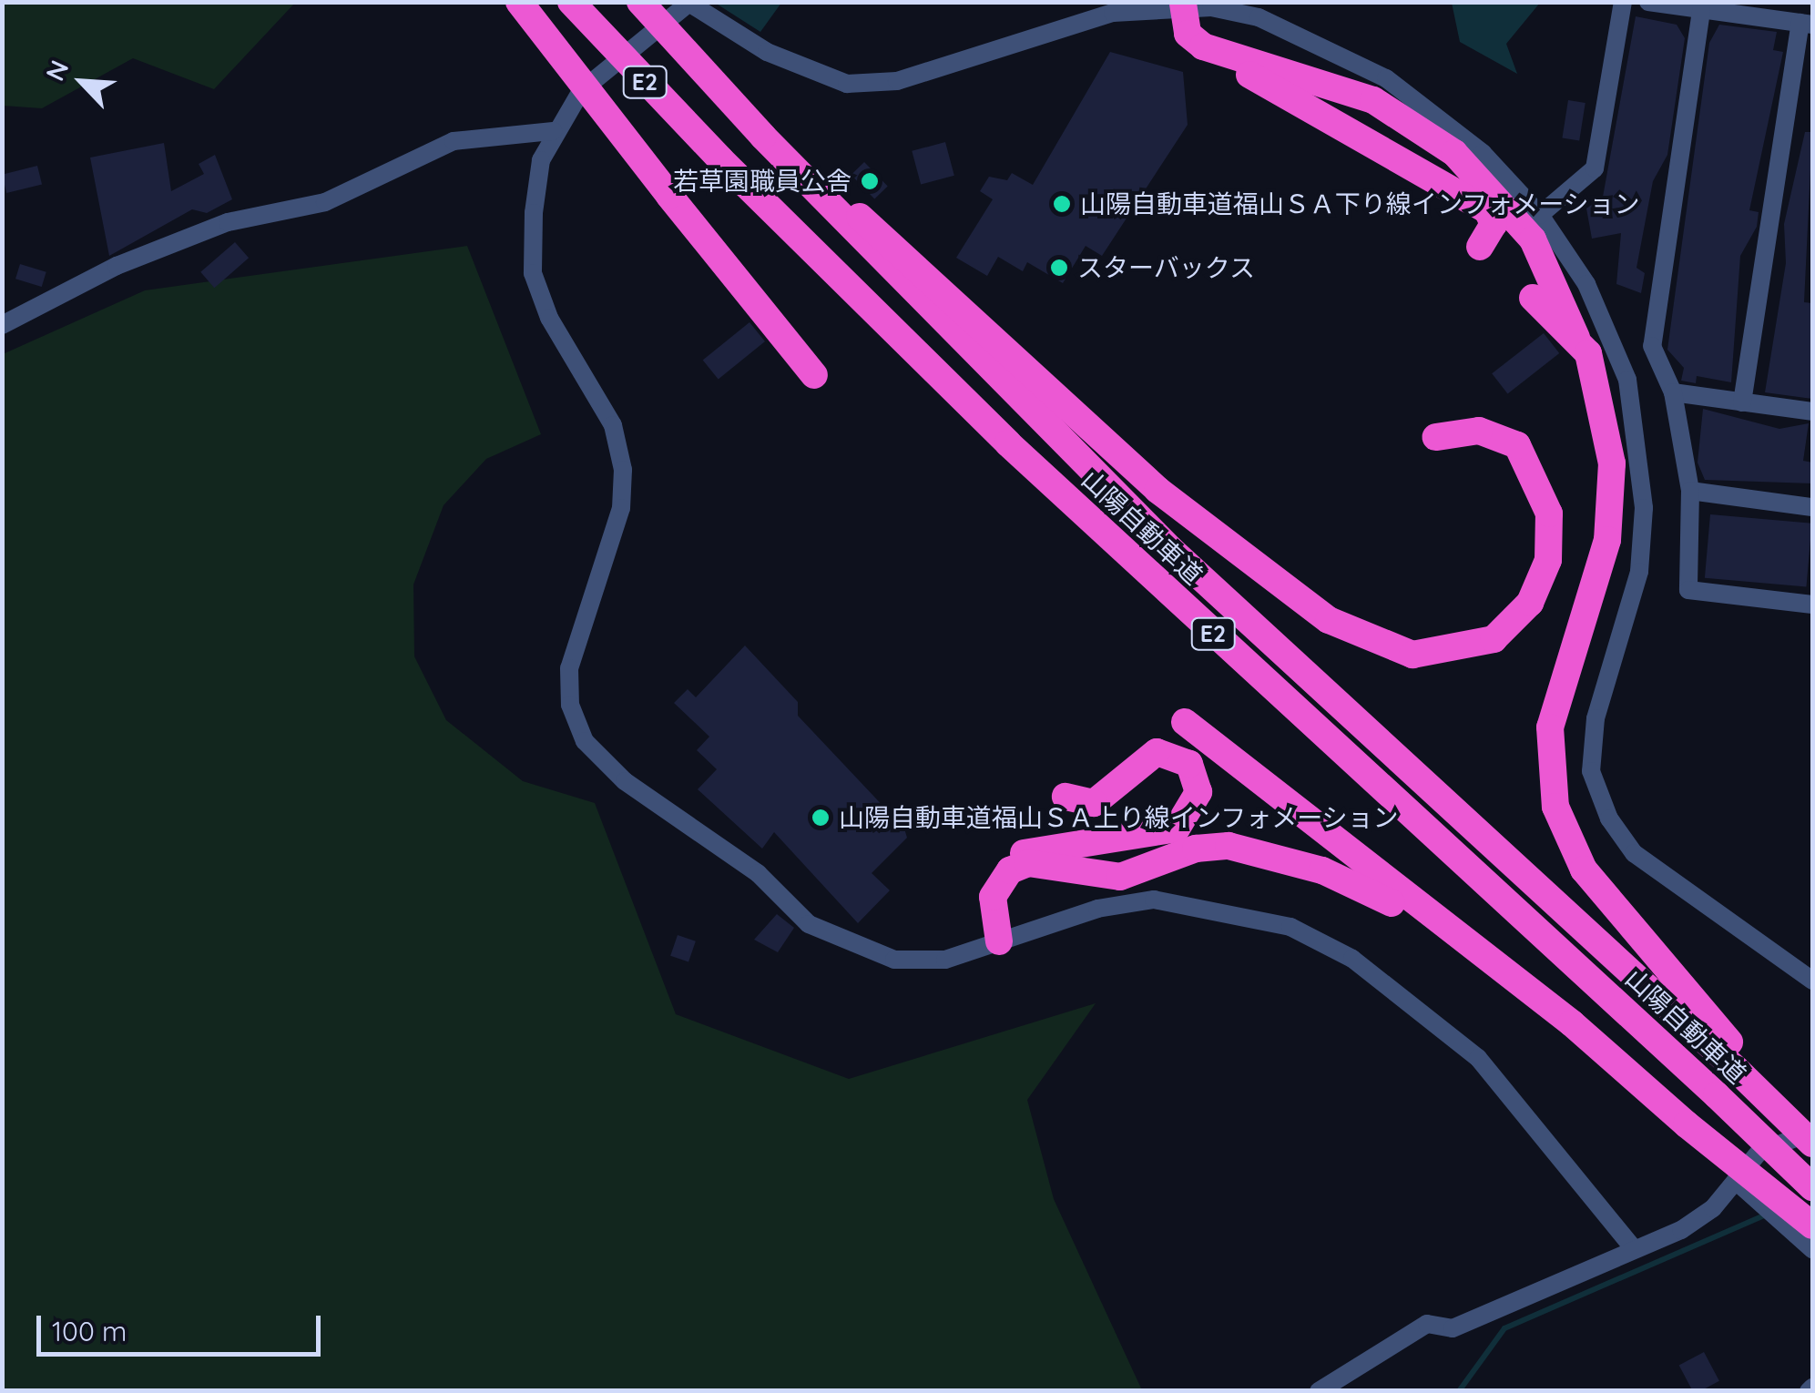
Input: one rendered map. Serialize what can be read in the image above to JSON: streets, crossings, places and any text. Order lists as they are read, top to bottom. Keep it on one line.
{"streets":{"highway":["E2","山陽自動車道"]},"places":["若草園職員公舎","山陽自動車道福山ＳＡ下り線インフォメーション","スターバックス","山陽自動車道福山ＳＡ上り線インフォメーション"],"scale_bar":"100 m","north":"top left"}
